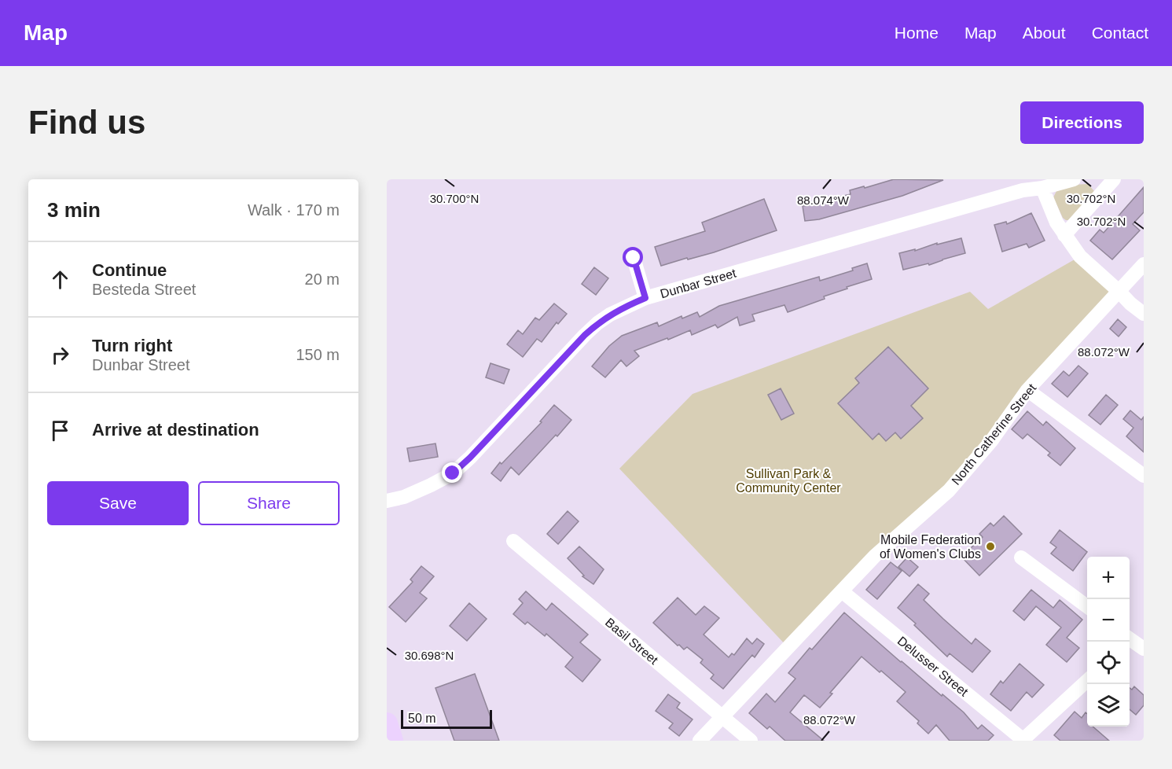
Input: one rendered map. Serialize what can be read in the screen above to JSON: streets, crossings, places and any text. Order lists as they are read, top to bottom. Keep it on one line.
{"streets":{"street":["Dunbar Street","North Catherine Street","Basil Street","Delusser Street"]},"crossings":[["North Catherine Street","Basil Street"],["North Catherine Street","Delusser Street"]],"parks":["Sullivan Park & Community Center"],"places":["Mobile Federation of Women's Clubs"],"scale_bar":"50 m","page":{"header":"Map","nav":["Home","Map","About","Contact"],"buttons":["Directions",["Save","Share"]],"title":"Find us","heading":["3 min","Walk · 170 m"],"list":[["Continue","Besteda Street","20 m"],["Turn right","Dunbar Street","150 m"],"Arrive at destination"],"map_buttons":["+","−"],"scale":"50 m"},"coordinates":["30.700°N","30.702°N","88.074°W","88.072°W","30.698°N"]}
